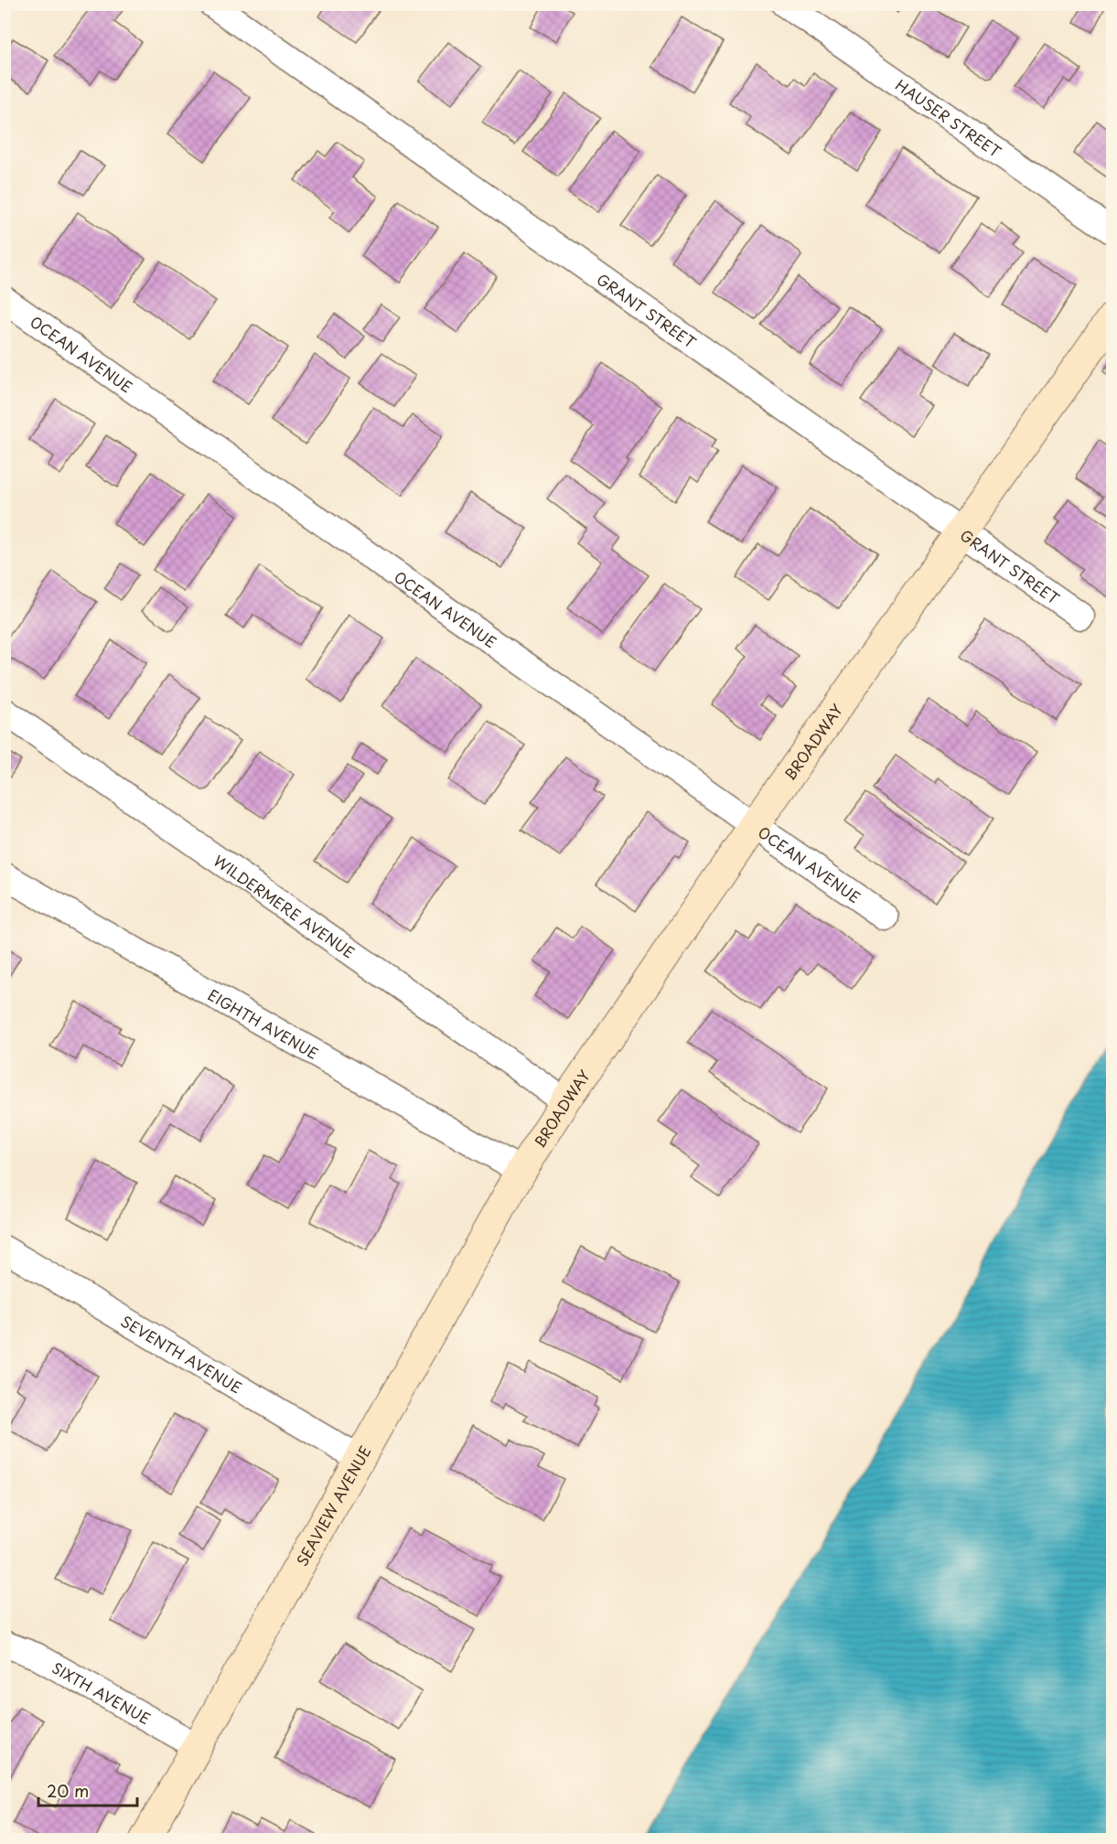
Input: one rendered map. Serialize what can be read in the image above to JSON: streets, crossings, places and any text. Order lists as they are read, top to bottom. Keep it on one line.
{"streets":{"street":["HAUSER STREET","GRANT STREET","OCEAN AVENUE","BROADWAY","WILDERMERE AVENUE","EIGHTH AVENUE","SEVENTH AVENUE","SEAVIEW AVENUE","SIXTH AVENUE"]},"crossings":[["GRANT STREET","BROADWAY"],["OCEAN AVENUE","BROADWAY"],["BROADWAY","WILDERMERE AVENUE"],["BROADWAY","EIGHTH AVENUE"],["BROADWAY","SEAVIEW AVENUE"],["EIGHTH AVENUE","SEAVIEW AVENUE"],["SEVENTH AVENUE","SEAVIEW AVENUE"],["SEAVIEW AVENUE","SIXTH AVENUE"]],"scale_bar":"20 m"}
